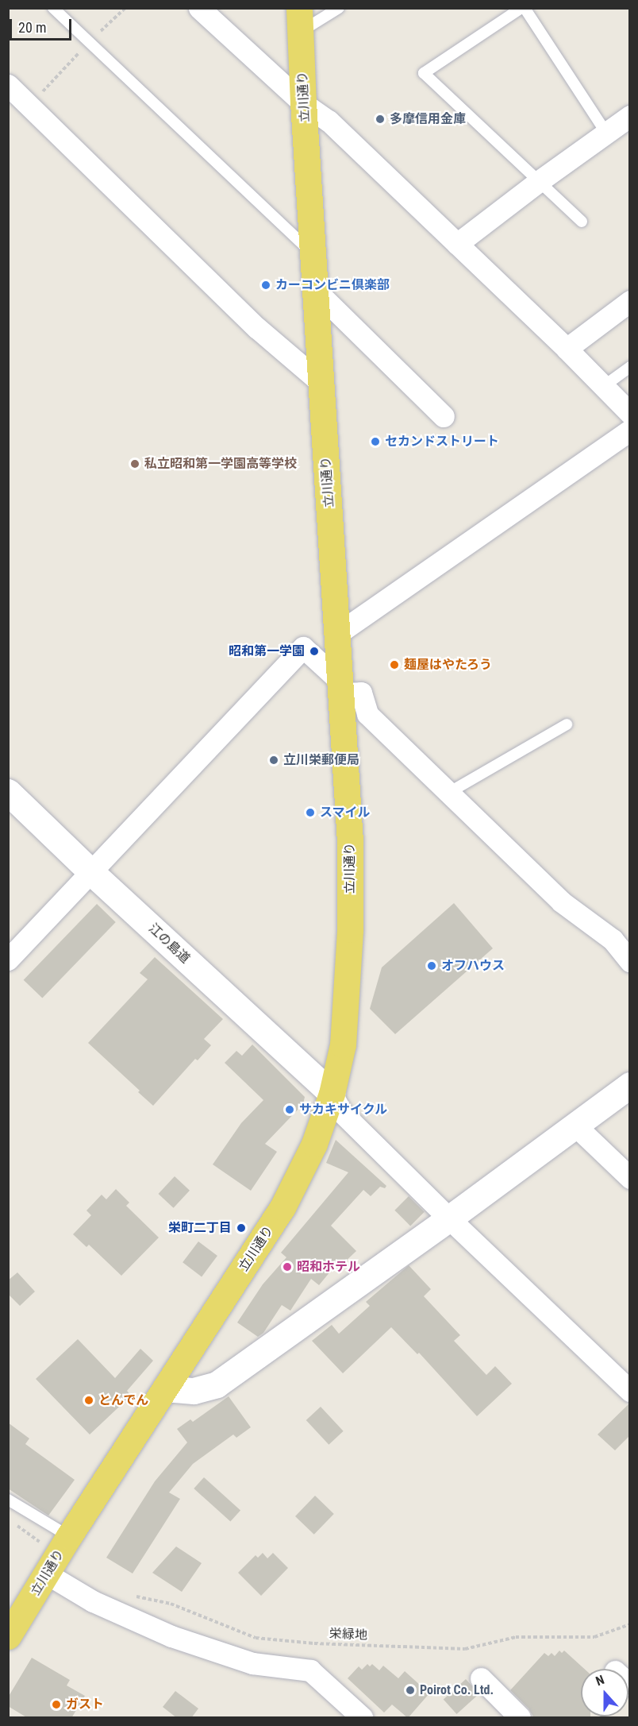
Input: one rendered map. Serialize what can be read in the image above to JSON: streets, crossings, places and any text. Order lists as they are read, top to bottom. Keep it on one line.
{"streets":{"main road":["立川通り"],"street":["江の島道"],"path":["栄緑地"]},"crossings":[["立川通り","江の島道"]],"places":["多摩信用金庫","カーコンビニ倶楽部","セカンドストリート","私立昭和第一学園高等学校","昭和第一学園","麺屋はやたろう","立川栄郵便局","スマイル","オフハウス","サカキサイクル","栄町二丁目","昭和ホテル","とんでん","Poirot Co. Ltd.","ガスト"],"scale_bar":"20 m","north":"top"}
